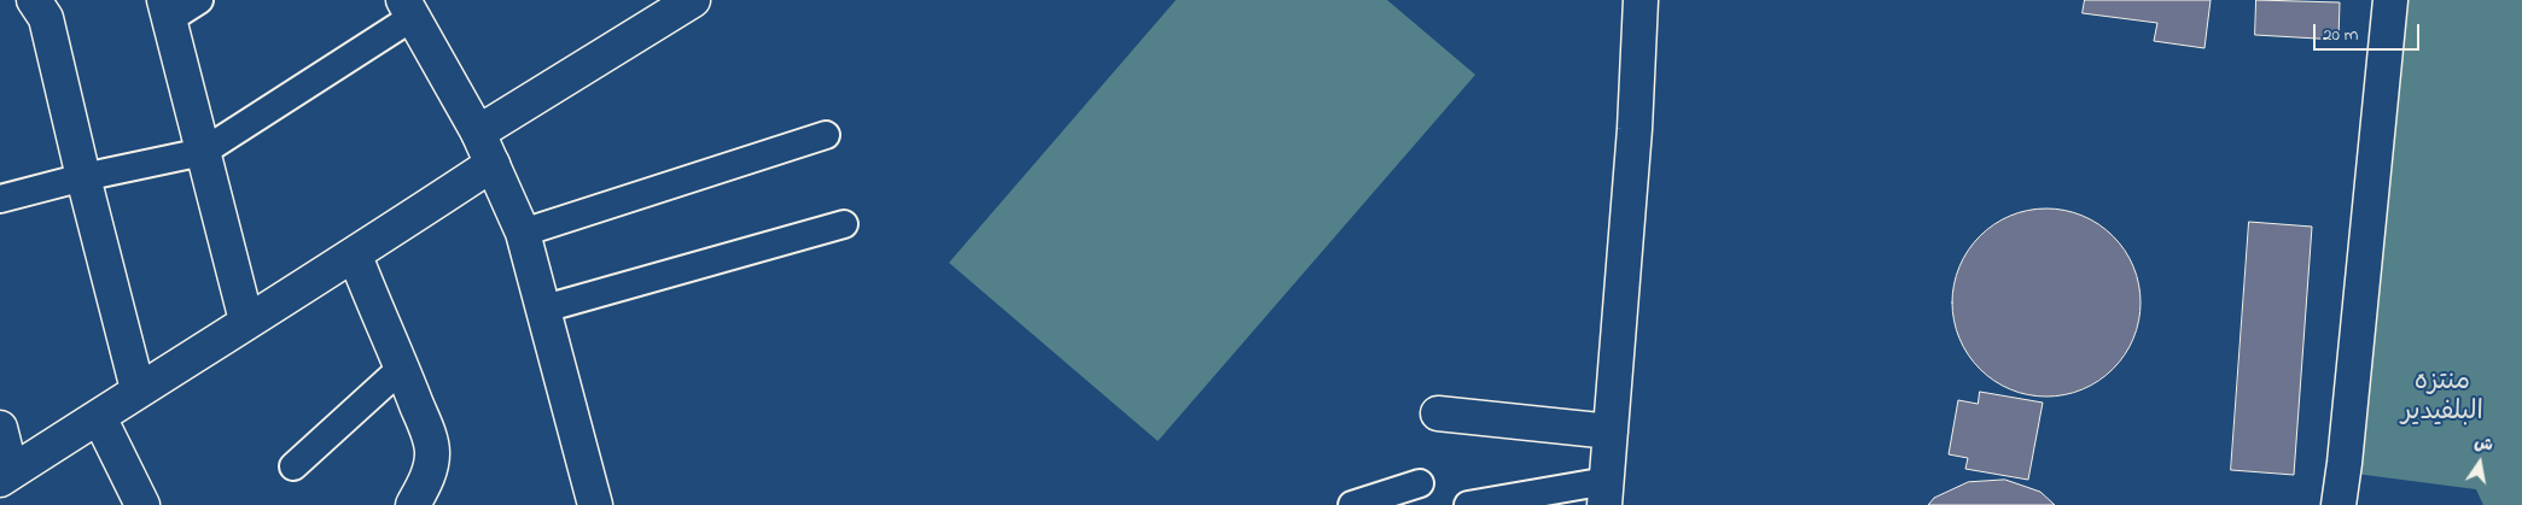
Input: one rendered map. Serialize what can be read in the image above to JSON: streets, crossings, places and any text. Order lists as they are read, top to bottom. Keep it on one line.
{"parks":["منتزه البلفيدير"],"scale_bar":"20 m","north":"top"}
